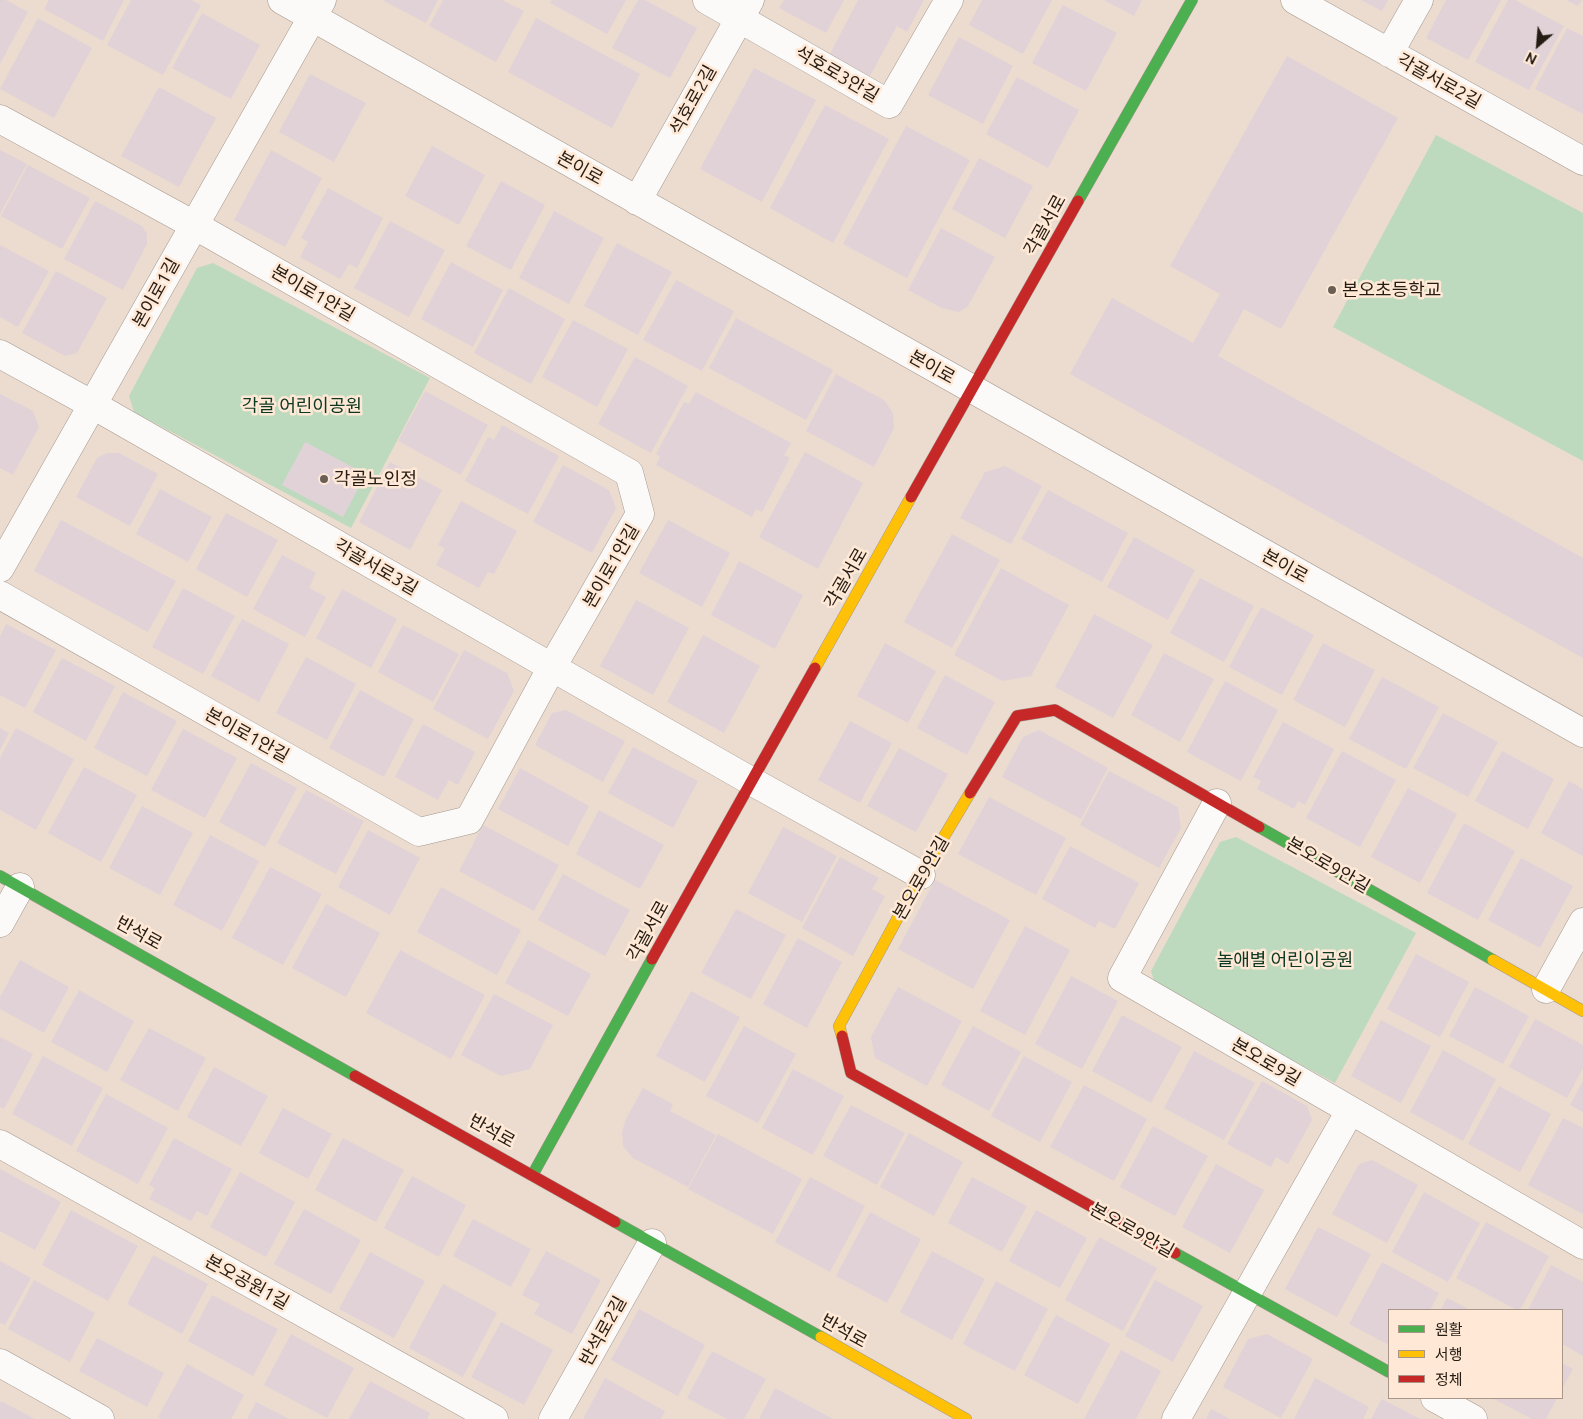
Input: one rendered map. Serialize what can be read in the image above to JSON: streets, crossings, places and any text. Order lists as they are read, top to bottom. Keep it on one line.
{"streets":{"street":["석호로3안길","각골서로2길","석호로2길","본이로","각골서로","본이로1길","본이로1안길","각골서로3길","본오로9안길","반석로","본오로9길","본오공원1길","반석로2길"]},"crossings":[["석호로3안길","석호로2길"],["석호로2길","본이로"],["본이로","각골서로"],["본이로","본이로1길"],["각골서로","각골서로3길"],["각골서로","반석로"],["본이로1길","본이로1안길"],["본이로1길","각골서로3길"],["본이로1안길","각골서로3길"],["각골서로3길","본오로9안길"],["본오로9안길","본오로9길"],["반석로","반석로2길"]],"parks":["각골 어린이공원","놀애별 어린이공원"],"places":["본오초등학교","각골노인정"],"legend":["원활","서행","정체"],"north":"bottom left"}
